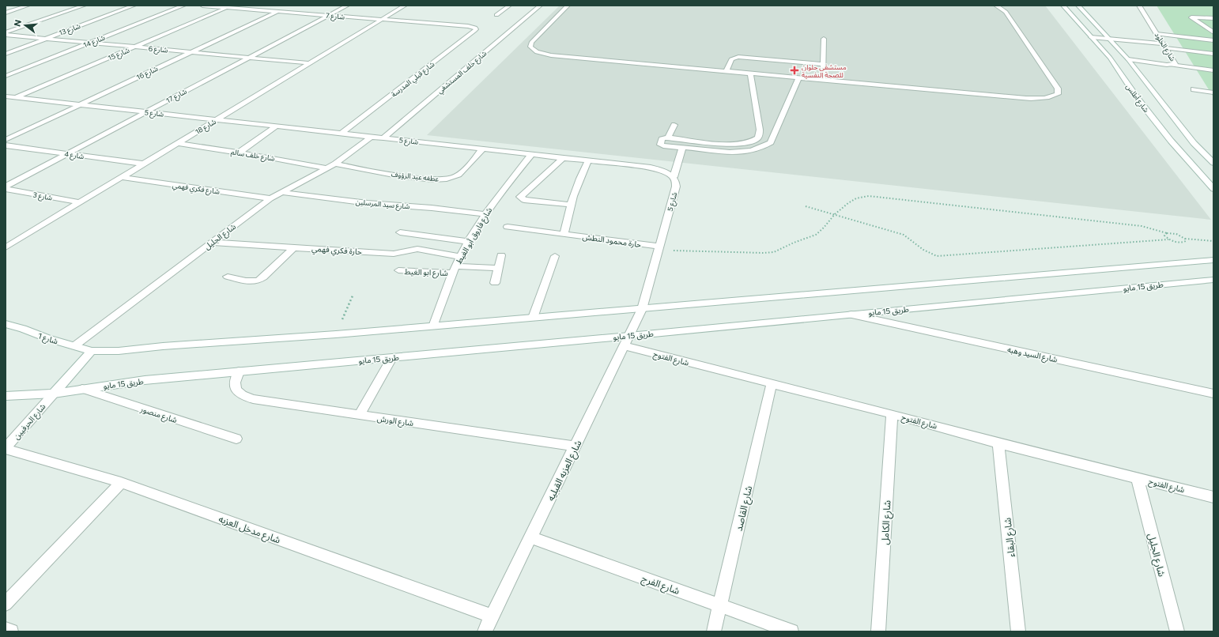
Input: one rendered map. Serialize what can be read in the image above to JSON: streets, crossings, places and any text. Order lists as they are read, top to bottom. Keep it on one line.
{"streets":{"street":["شارع 7","شارع 13","شارع 14","شارع الخلود","شارع 6","شارع 15","شارع خلف المستشفي","شارع 16","شارع قبلي المدرسة","شارع 17","شارع أطلس","شارع 5","شارع 18","شارع 4","شارع خلف سالم","عطفه عبد الرؤوف","شارع فكري فهمي","شارع 3","شارع سيد المرسلين","شارع فاروق أبو الغيط","شارع الجليل","حارة محمود النطش","حارة فكري فهمي","شارع ابو الغيط","طريق 15 مايو","شارع 1","شارع السيد وهبه","شارع الفتوح","شارع منصور","شارع الورش","شارع الحرفيين","شارع العزبه القبليه","شارع القاصد","شارع الكامل","شارع مدخل العزبه","شارع البقاء","شارع الفرج"]},"crossings":[["شارع 7","شارع 15"],["شارع 7","شارع 16"],["شارع 7","شارع قبلي المدرسة"],["شارع 7","شارع 17"],["شارع 7","شارع 18"],["شارع 13","شارع 6"],["شارع 14","شارع 6"],["شارع الخلود","شارع أطلس"],["شارع 6","شارع 15"],["شارع 6","شارع 16"],["شارع 6","شارع 17"],["شارع 6","شارع 18"],["شارع 15","شارع 5"],["شارع خلف المستشفي","شارع 5"],["شارع 16","شارع 5"],["شارع قبلي المدرسة","شارع 5"],["شارع 17","شارع 5"],["شارع 17","شارع 4"],["شارع 5","شارع 18"],["شارع 5","عطفه عبد الرؤوف"],["شارع 5","شارع فاروق أبو الغيط"],["شارع 5","شارع الجليل"],["شارع 5","حارة محمود النطش"],["شارع 5","شارع العزبه القبليه"],["شارع 18","شارع 4"],["شارع 18","شارع خلف سالم"],["شارع 18","شارع فكري فهمي"],["شارع 18","شارع 3"],["شارع خلف سالم","شارع الجليل"],["عطفه عبد الرؤوف","شارع الجليل"],["شارع فكري فهمي","شارع الجليل"],["شارع سيد المرسلين","شارع فاروق أبو الغيط"],["شارع سيد المرسلين","شارع الجليل"],["شارع فاروق أبو الغيط","حارة فكري فهمي"],["شارع فاروق أبو الغيط","شارع ابو الغيط"],["شارع الجليل","حارة فكري فهمي"],["شارع الجليل","شارع 1"],["شارع الجليل","شارع الفتوح"],["طريق 15 مايو","شارع السيد وهبه"],["طريق 15 مايو","شارع الفتوح"],["طريق 15 مايو","شارع منصور"],["طريق 15 مايو","شارع الورش"],["طريق 15 مايو","شارع الحرفيين"],["طريق 15 مايو","شارع العزبه القبليه"],["شارع 1","شارع الحرفيين"],["شارع الفتوح","شارع العزبه القبليه"],["شارع الفتوح","شارع القاصد"],["شارع الفتوح","شارع الكامل"],["شارع الفتوح","شارع البقاء"],["شارع الورش","شارع العزبه القبليه"],["شارع الحرفيين","شارع مدخل العزبه"],["شارع العزبه القبليه","شارع مدخل العزبه"],["شارع العزبه القبليه","شارع الفرج"],["شارع القاصد","شارع الفرج"]],"places":{"health":["مستشفي حلوان للصحة النفسية"]},"north":"left"}
